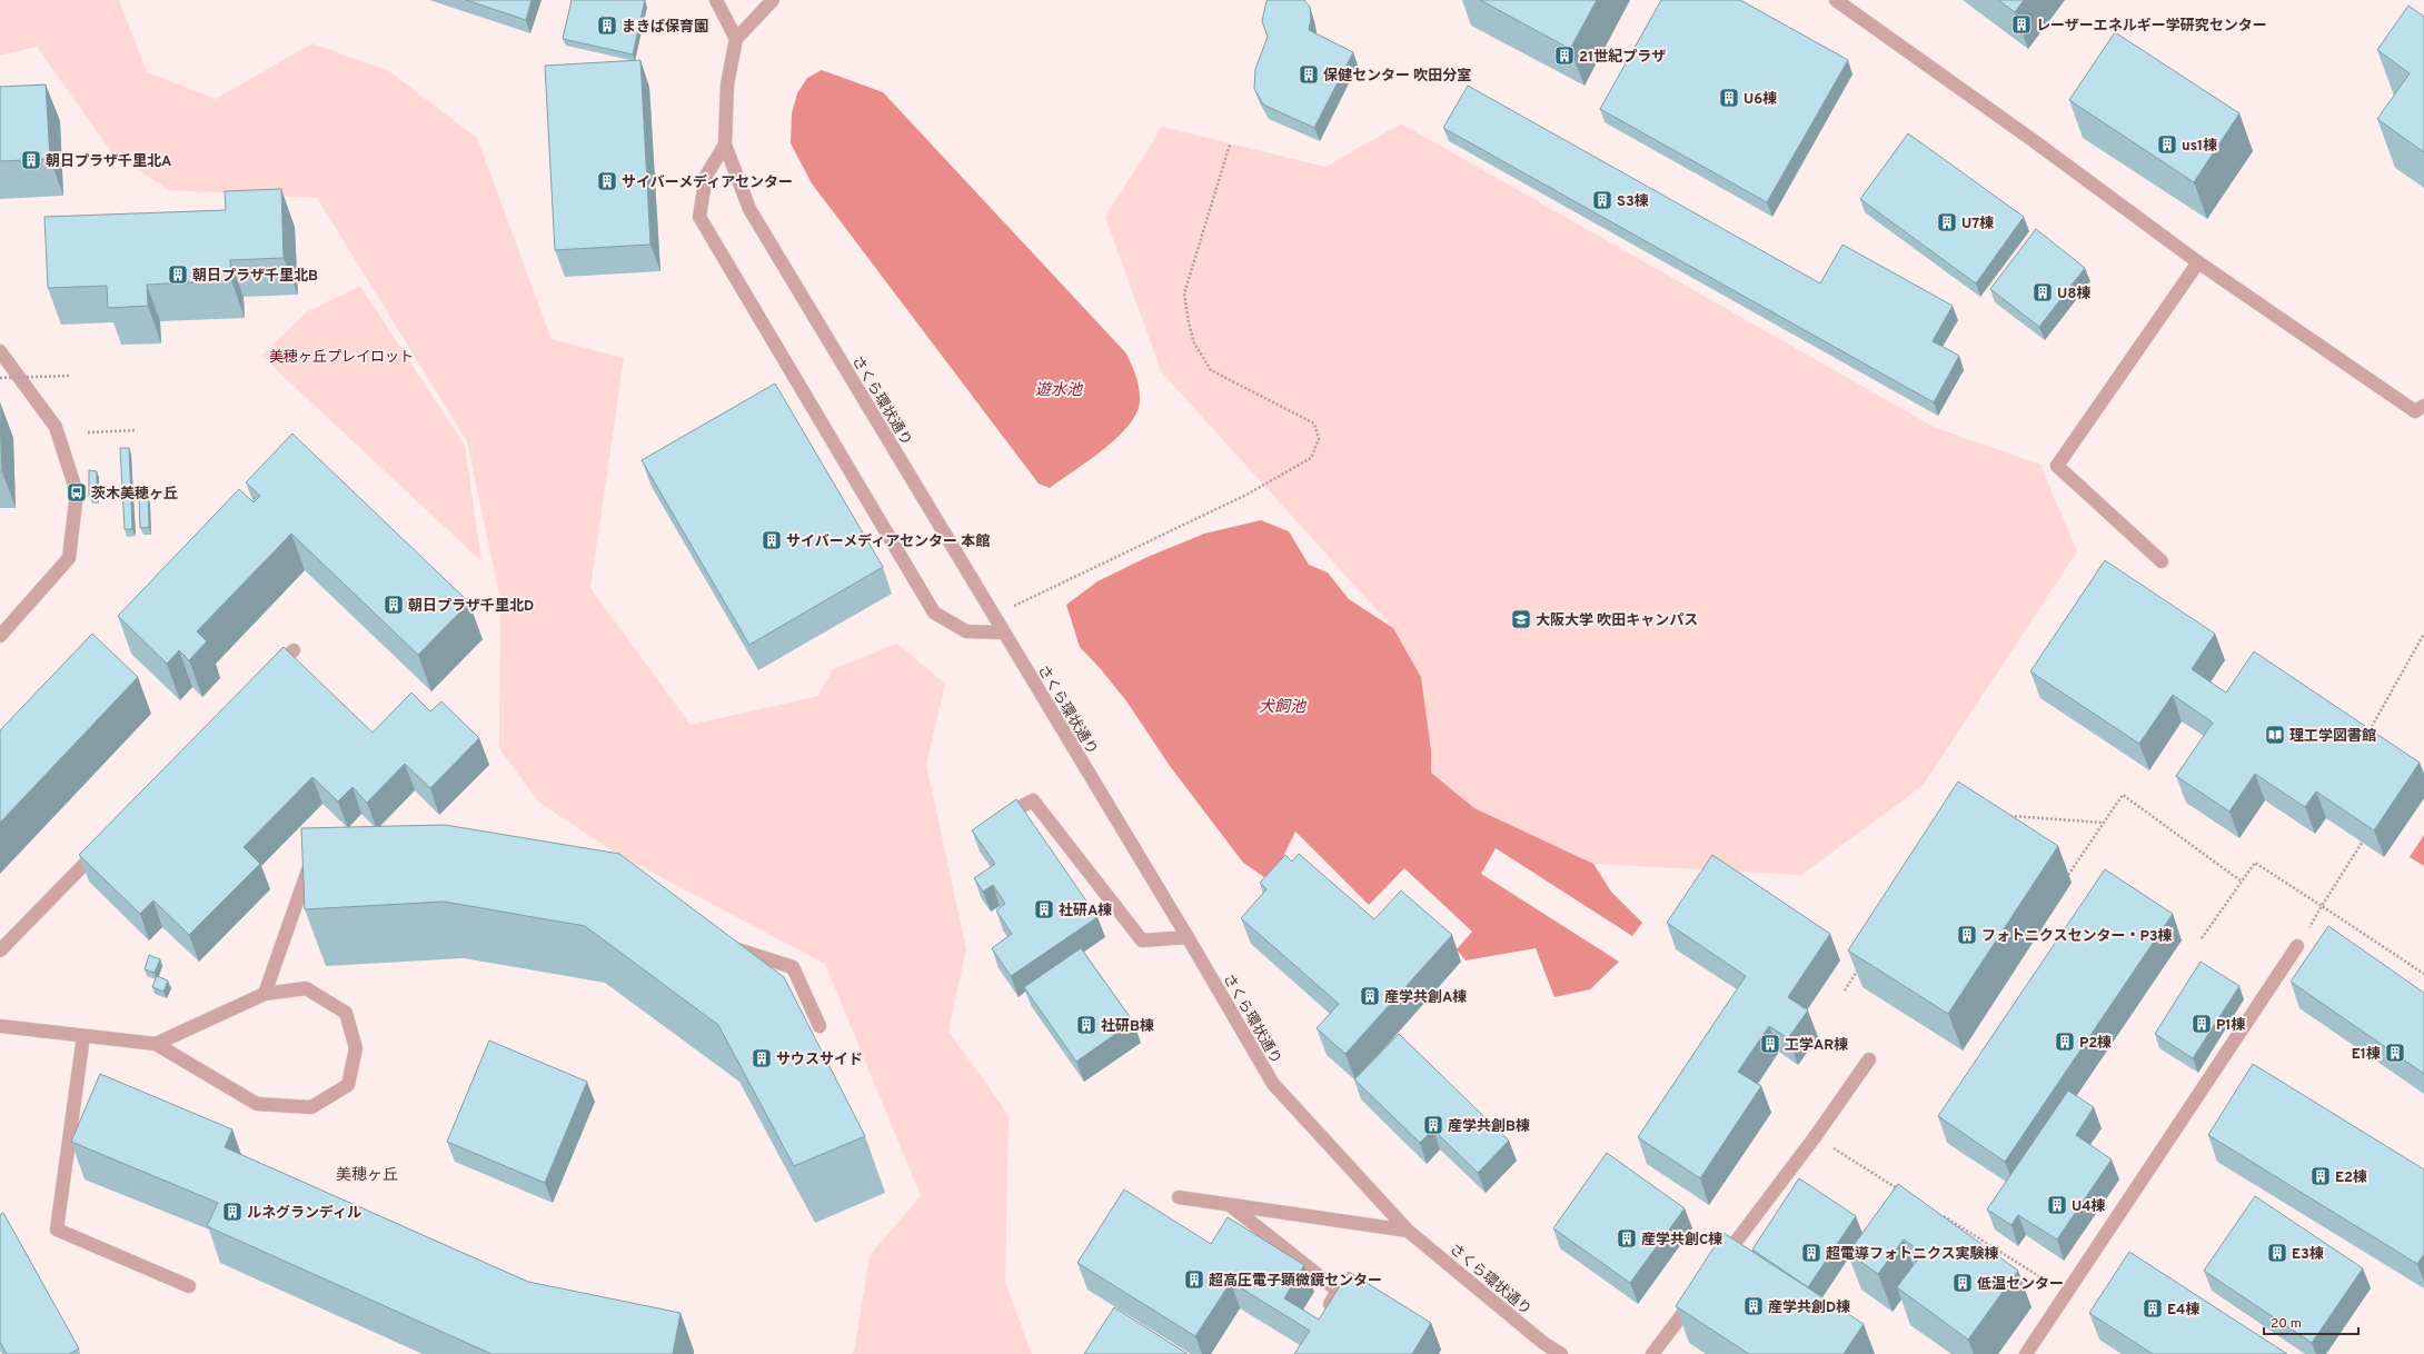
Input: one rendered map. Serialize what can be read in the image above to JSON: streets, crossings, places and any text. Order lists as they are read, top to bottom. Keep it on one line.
{"streets":{"street":["さくら環状通り"]},"districts":["美穂ヶ丘"],"water":["遊水池","犬飼池"],"parks":["美穂ヶ丘プレイロット"],"places":{"building":["レーザーエネルギー学研究センター","まきば保育園","21世紀プラザ","保健センター 吹田分室","U6棟","us1棟","朝日プラザ千里北A","サイバーメディアセンター","S3棟","U7棟","朝日プラザ千里北B","U8棟","サイバーメディアセンター 本館","朝日プラザ千里北D","社研A棟","フォトニクスセンター・P3棟","産学共創A棟","P1棟","社研B棟","P2棟","工学AR棟","E1棟","サウスサイド","産学共創B棟","E2棟","U4棟","ルネグランディル","産学共創C棟","超電導フォトニクス実験棟","E3棟","超高圧電子顕微鏡センター","低温センター","産学共創D棟","E4棟"],"bus stop":["茨木美穂ヶ丘"],"school or university":["大阪大学 吹田キャンパス"],"library":["理工学図書館"]},"scale_bar":"20 m"}
